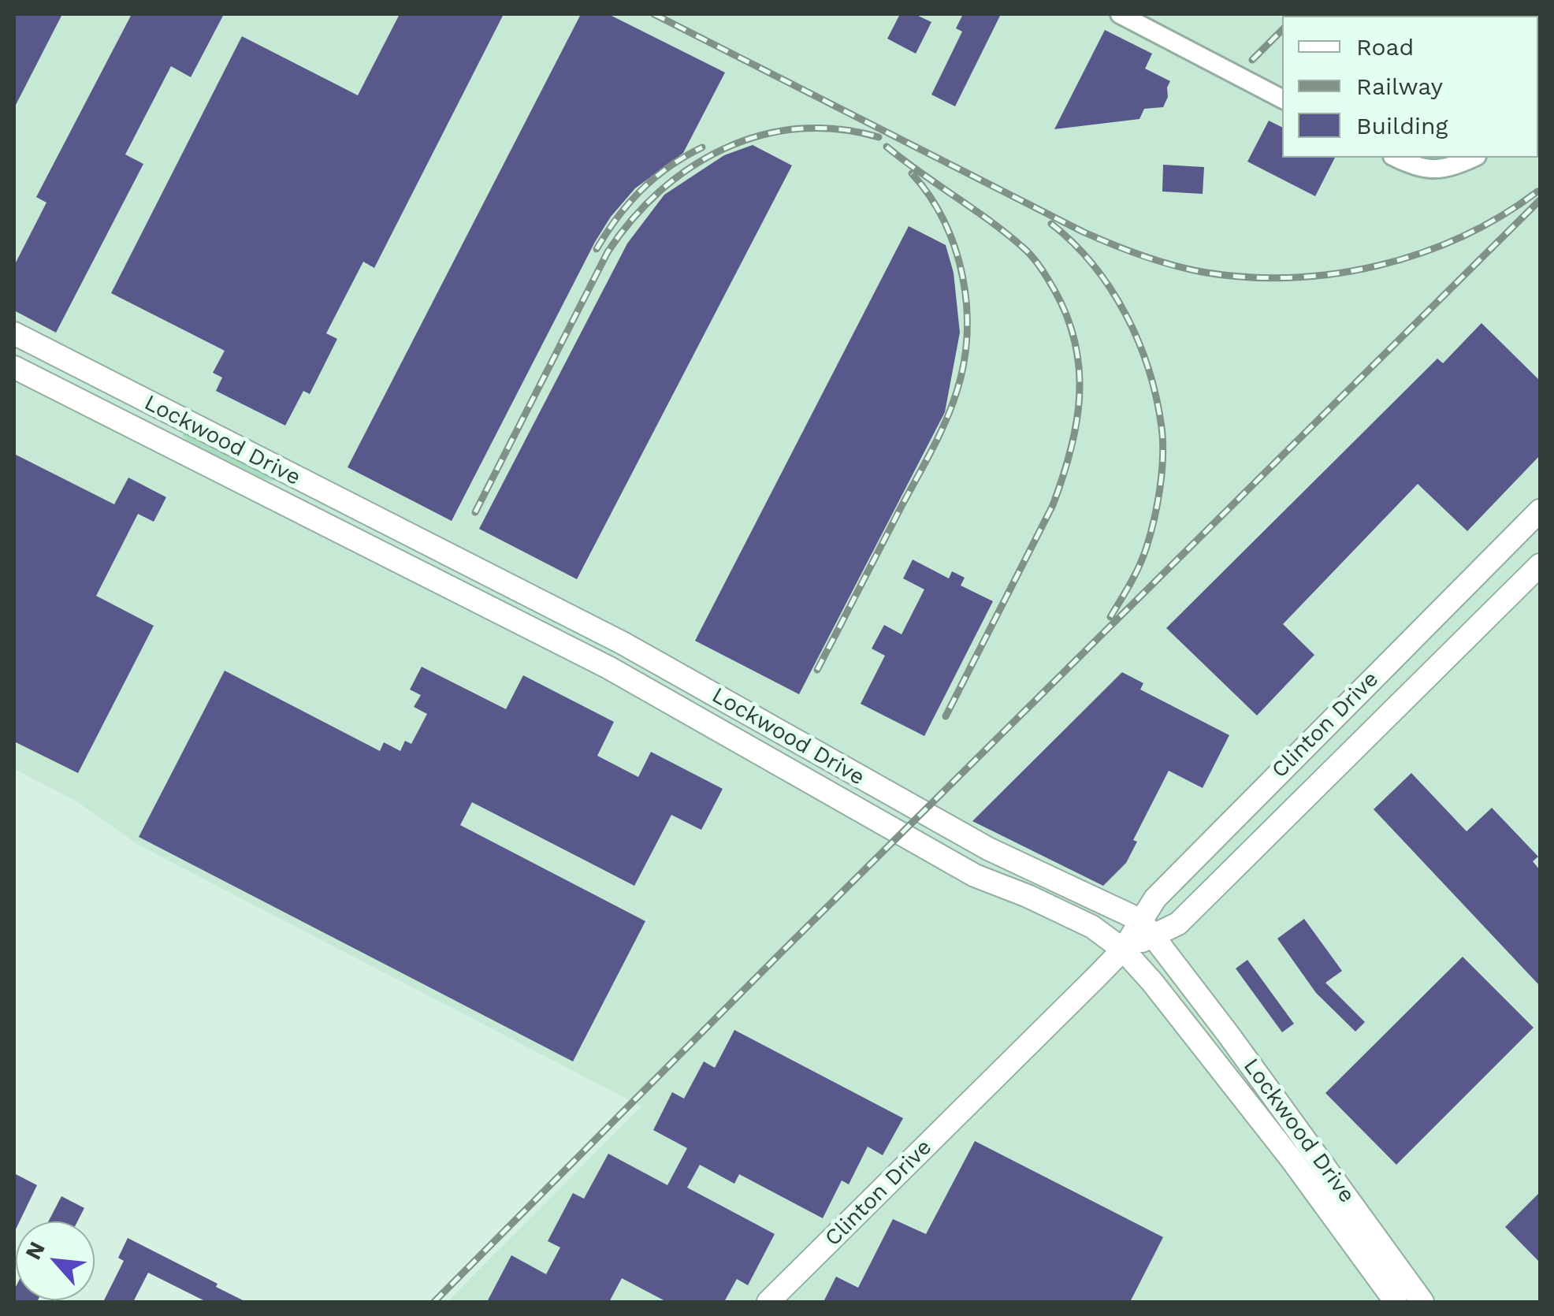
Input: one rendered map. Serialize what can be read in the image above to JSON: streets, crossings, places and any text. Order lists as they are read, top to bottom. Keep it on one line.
{"streets":{"main road":["Lockwood Drive","Clinton Drive"]},"crossings":[["Lockwood Drive","Clinton Drive"]],"legend":["Road","Railway","Building"],"north":"top left"}
